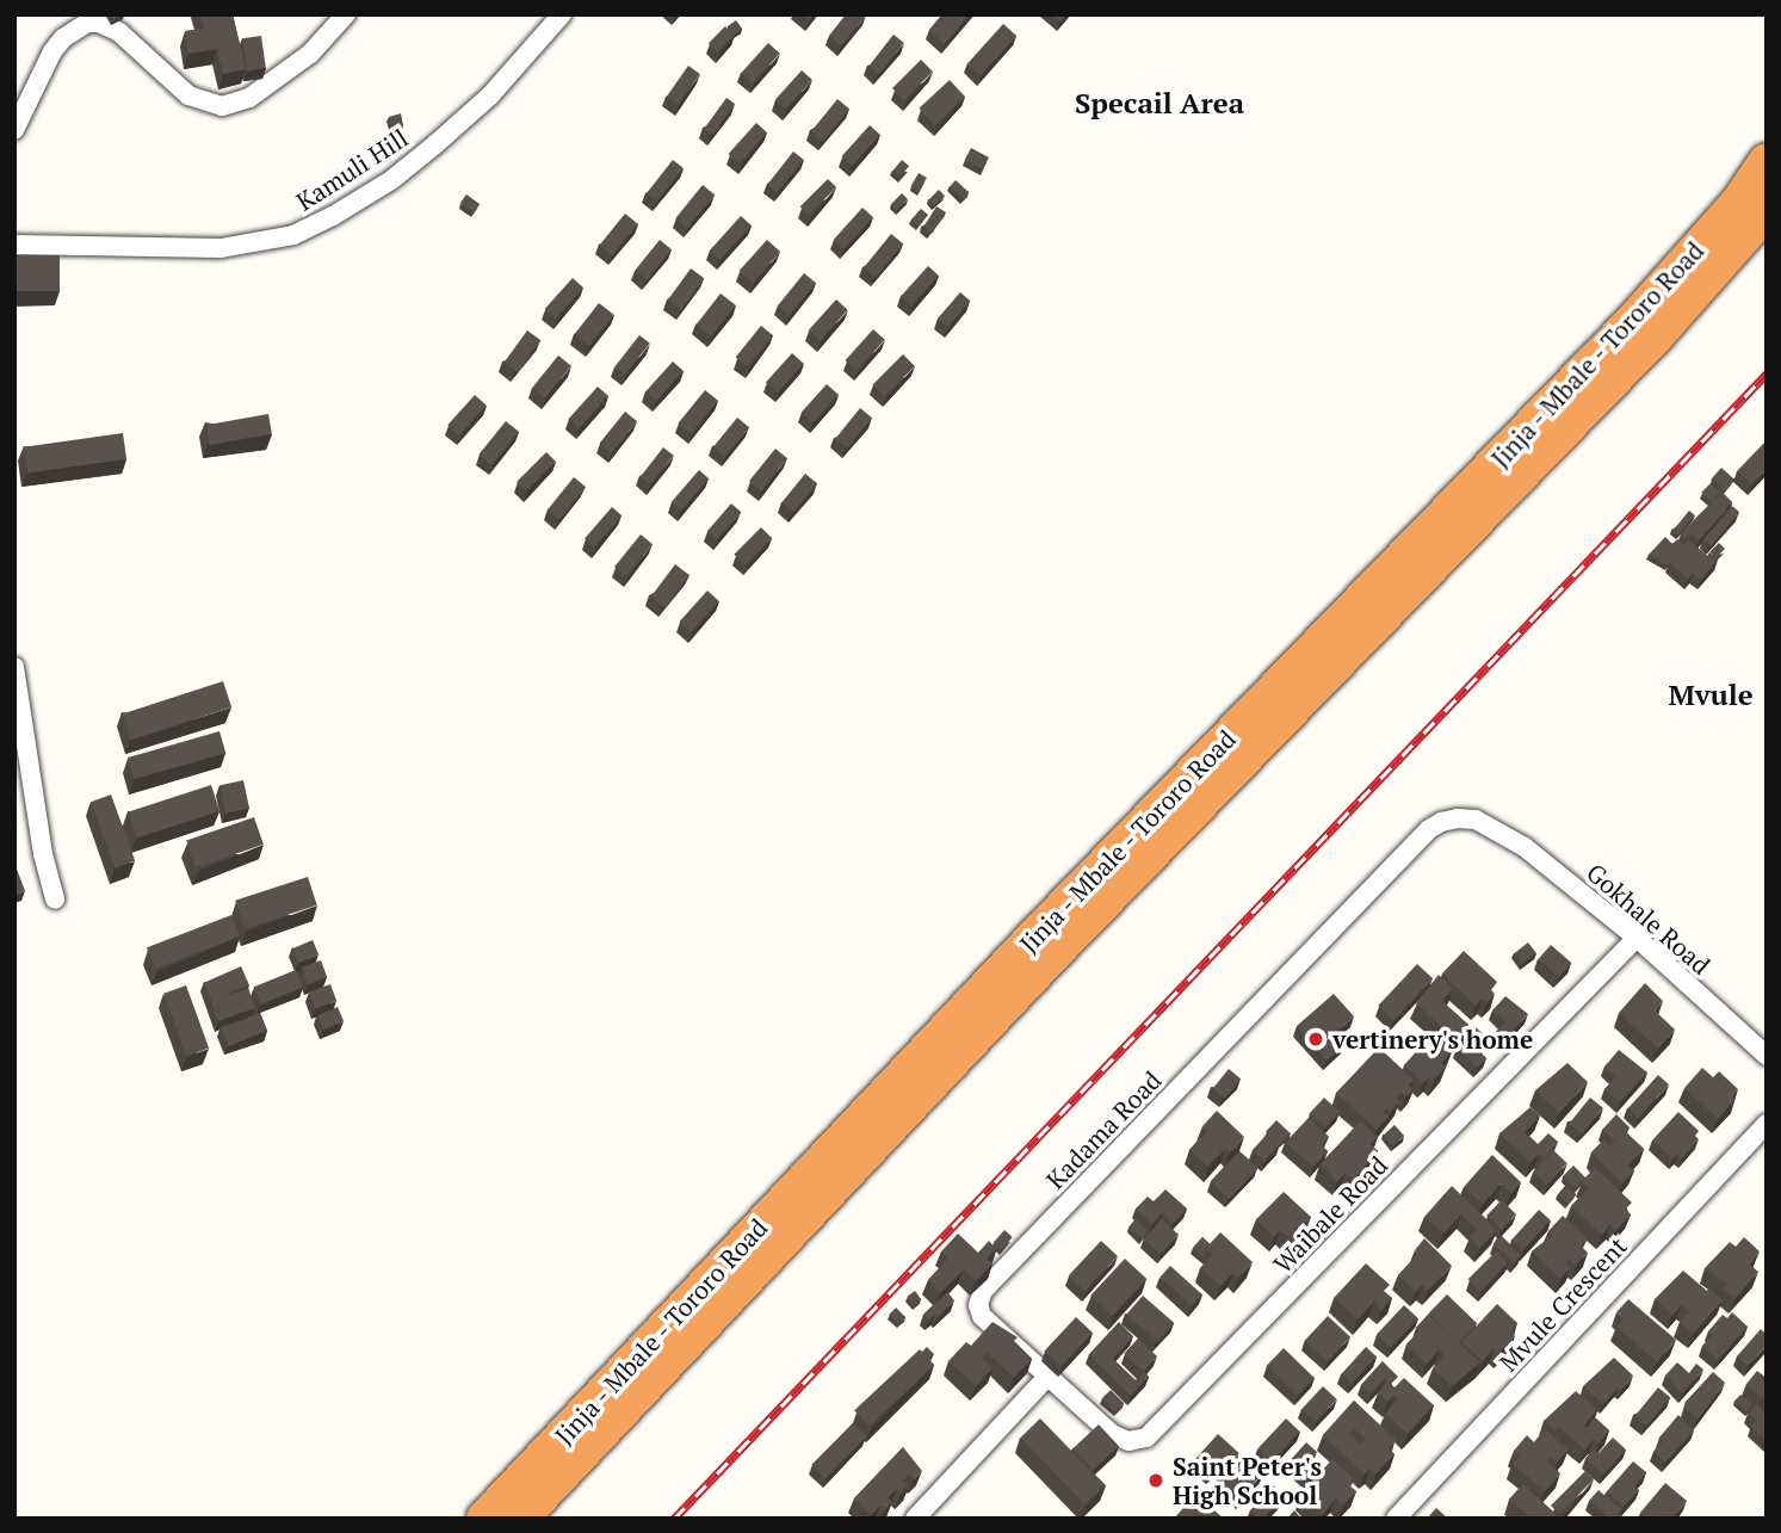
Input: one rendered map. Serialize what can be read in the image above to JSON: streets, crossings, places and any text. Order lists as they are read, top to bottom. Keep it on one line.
{"streets":{"highway":["Jinja - Mbale - Tororo Road"],"street":["Kamuli Hill","Gokhale Road","Kadama Road","Waibale Road","Mvule Crescent"]},"crossings":[["Gokhale Road","Kadama Road"],["Gokhale Road","Waibale Road"],["Kadama Road","Waibale Road"]],"districts":["Specail Area","Mvule"],"places":["vertinery's home","Saint Peter's High School"]}
